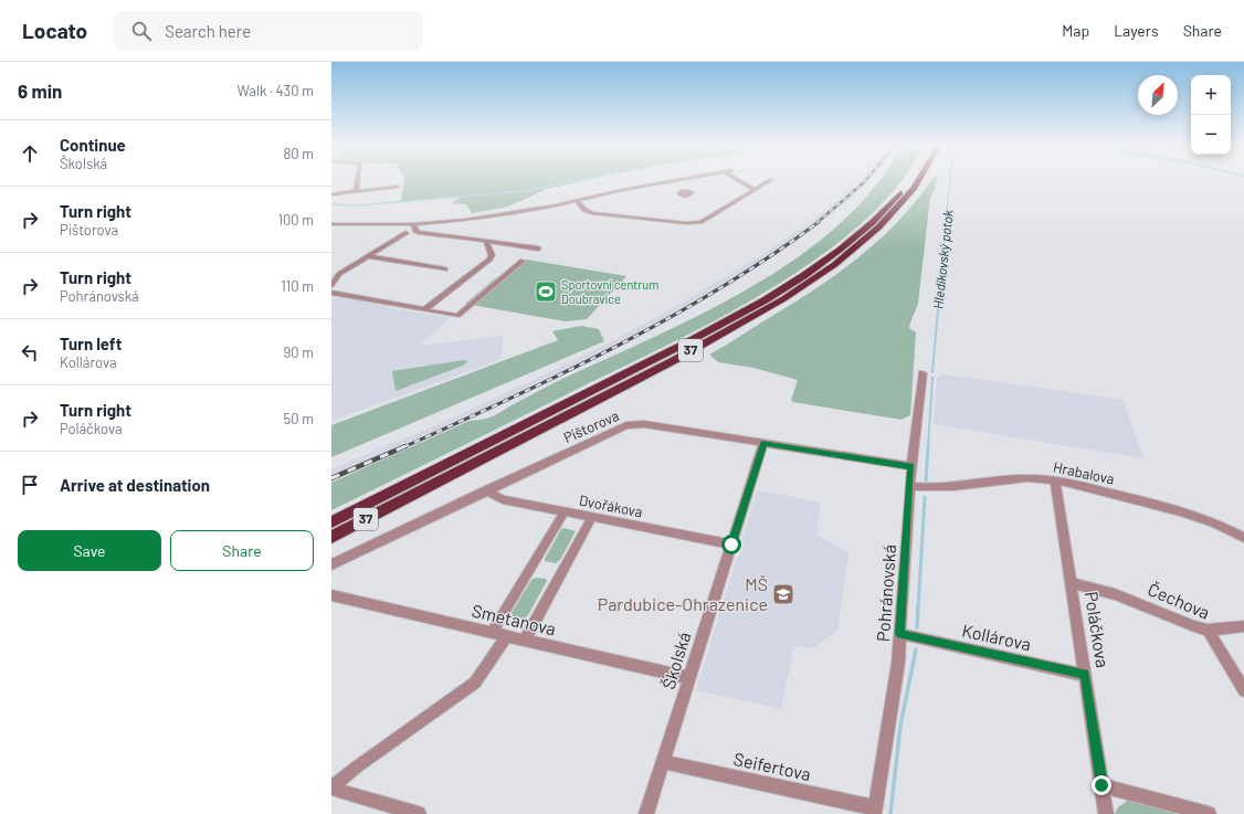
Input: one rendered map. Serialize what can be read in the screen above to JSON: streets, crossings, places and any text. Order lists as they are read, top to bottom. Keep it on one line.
{"streets":{"highway":["37"],"street":["Pištorova","Hrabalova","Dvořákova","Pohránovská","Čechova","Smetanova","Poláčkova","Kollárova","Školská","Seifertova"]},"crossings":[["Pištorova","Dvořákova"],["Pištorova","Pohránovská"],["Pištorova","Školská"],["Hrabalova","Pohránovská"],["Hrabalova","Poláčkova"],["Dvořákova","Školská"],["Pohránovská","Kollárova"],["Pohránovská","Seifertova"],["Čechova","Poláčkova"],["Smetanova","Školská"],["Poláčkova","Kollárova"],["Školská","Seifertova"]],"water":["Hledíkovský potok"],"places":{"sports":["Sportovní centrum Doubravice"],"school or university":["MŠ Pardubice-Ohrazenice"]},"north":"top right","page":{"header":"Locato","search":"Search here","nav":["Map","Layers","Share"],"heading":["6 min","Walk · 430 m"],"map_buttons":["+","−"],"list":[["Continue","Školská","80 m"],["Turn right","Pištorova","100 m"],["Turn right","Pohránovská","110 m"],["Turn left","Kollárova","90 m"],["Turn right","Poláčkova","50 m"],"Arrive at destination"],"buttons":["Save","Share"]}}
